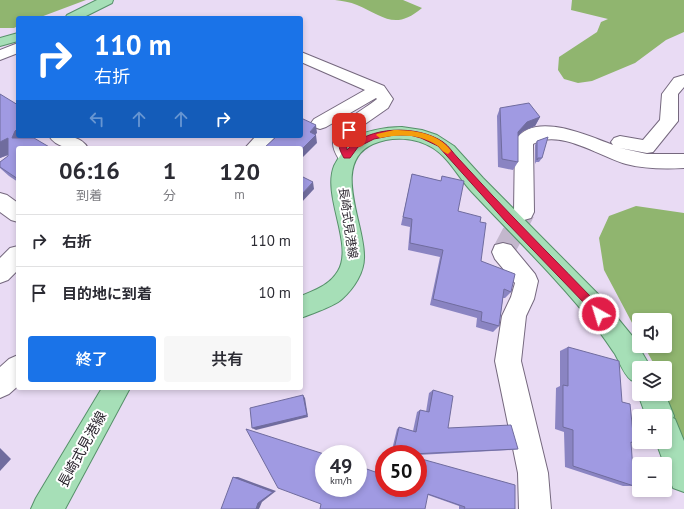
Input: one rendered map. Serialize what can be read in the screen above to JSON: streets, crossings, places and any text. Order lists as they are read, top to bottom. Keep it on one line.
{"streets":{"main road":["長崎式見港線"]},"page":{"turn":["110 m","右折"],"eta":["06:16","到着","1","分","120","m"],"list":[{"name":"右折","value":"110 m"},{"name":"目的地に到着","value":"10 m"}],"map_buttons":["+","−"],"buttons":["終了","共有"],"speed":"49 km/h","limit":"50"}}
